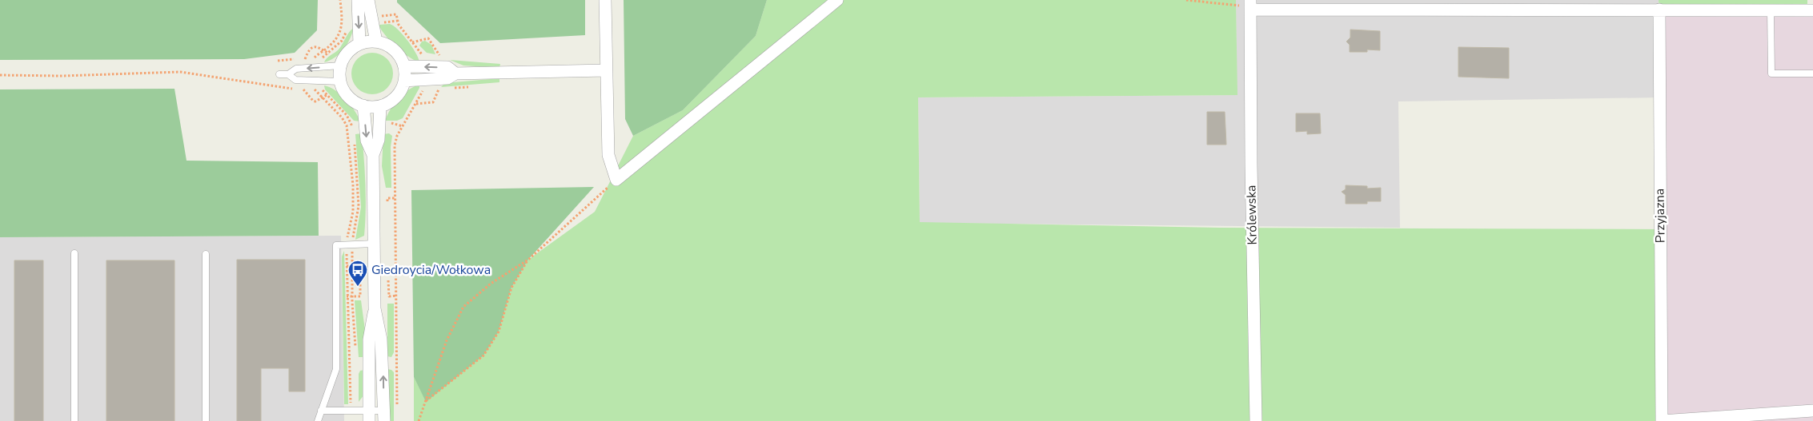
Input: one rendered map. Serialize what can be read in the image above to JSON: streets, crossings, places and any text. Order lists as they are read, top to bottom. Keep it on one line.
{"streets":{"street":["Królewska","Przyjazna"]},"places":{"bus stop":["Giedroycia/Wołkowa"]}}
